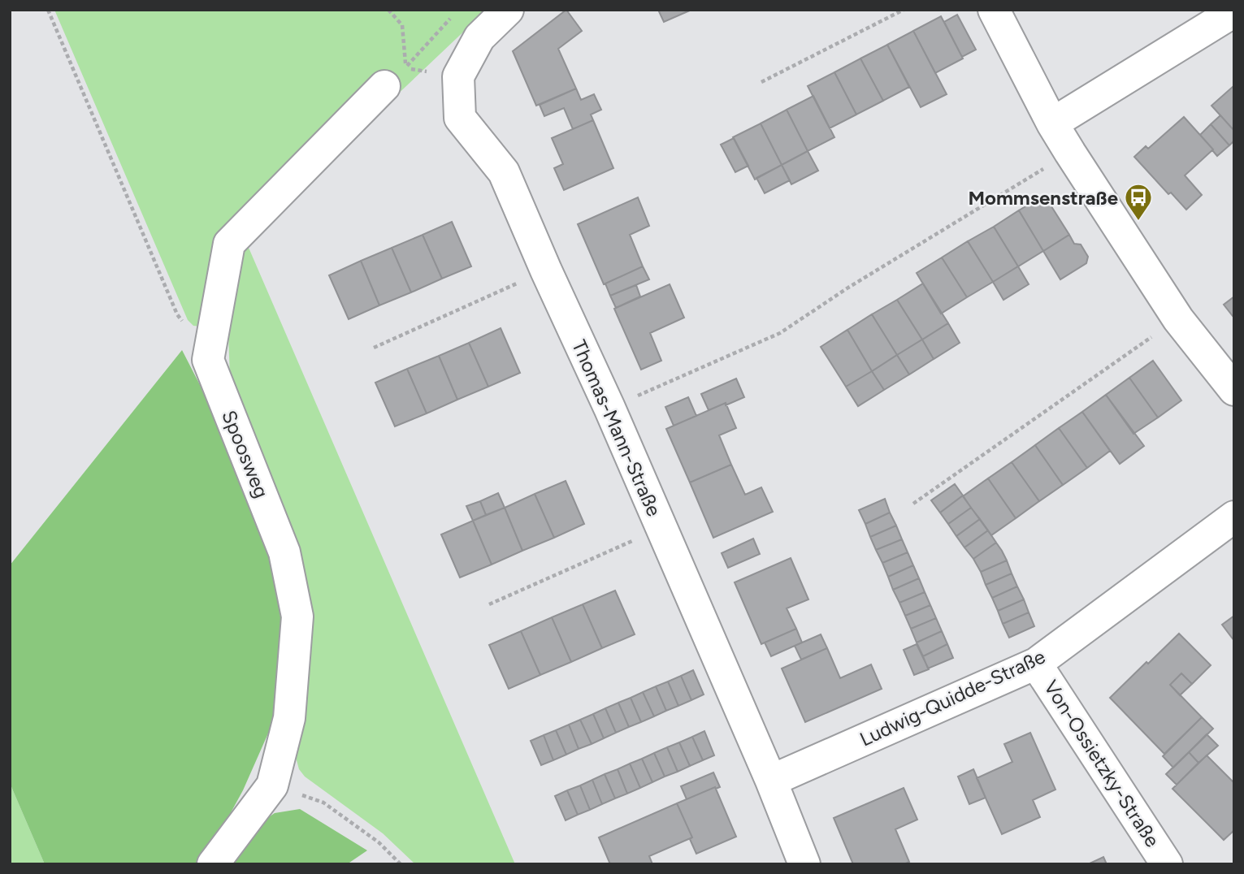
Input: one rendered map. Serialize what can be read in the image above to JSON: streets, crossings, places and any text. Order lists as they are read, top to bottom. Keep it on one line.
{"streets":{"street":["Thomas-Mann-Straße","Spoosweg","Ludwig-Quidde-Straße","Von-Ossietzky-Straße"]},"crossings":[["Thomas-Mann-Straße","Ludwig-Quidde-Straße"],["Ludwig-Quidde-Straße","Von-Ossietzky-Straße"]],"places":{"bus stop":["Mommsenstraße"]}}
